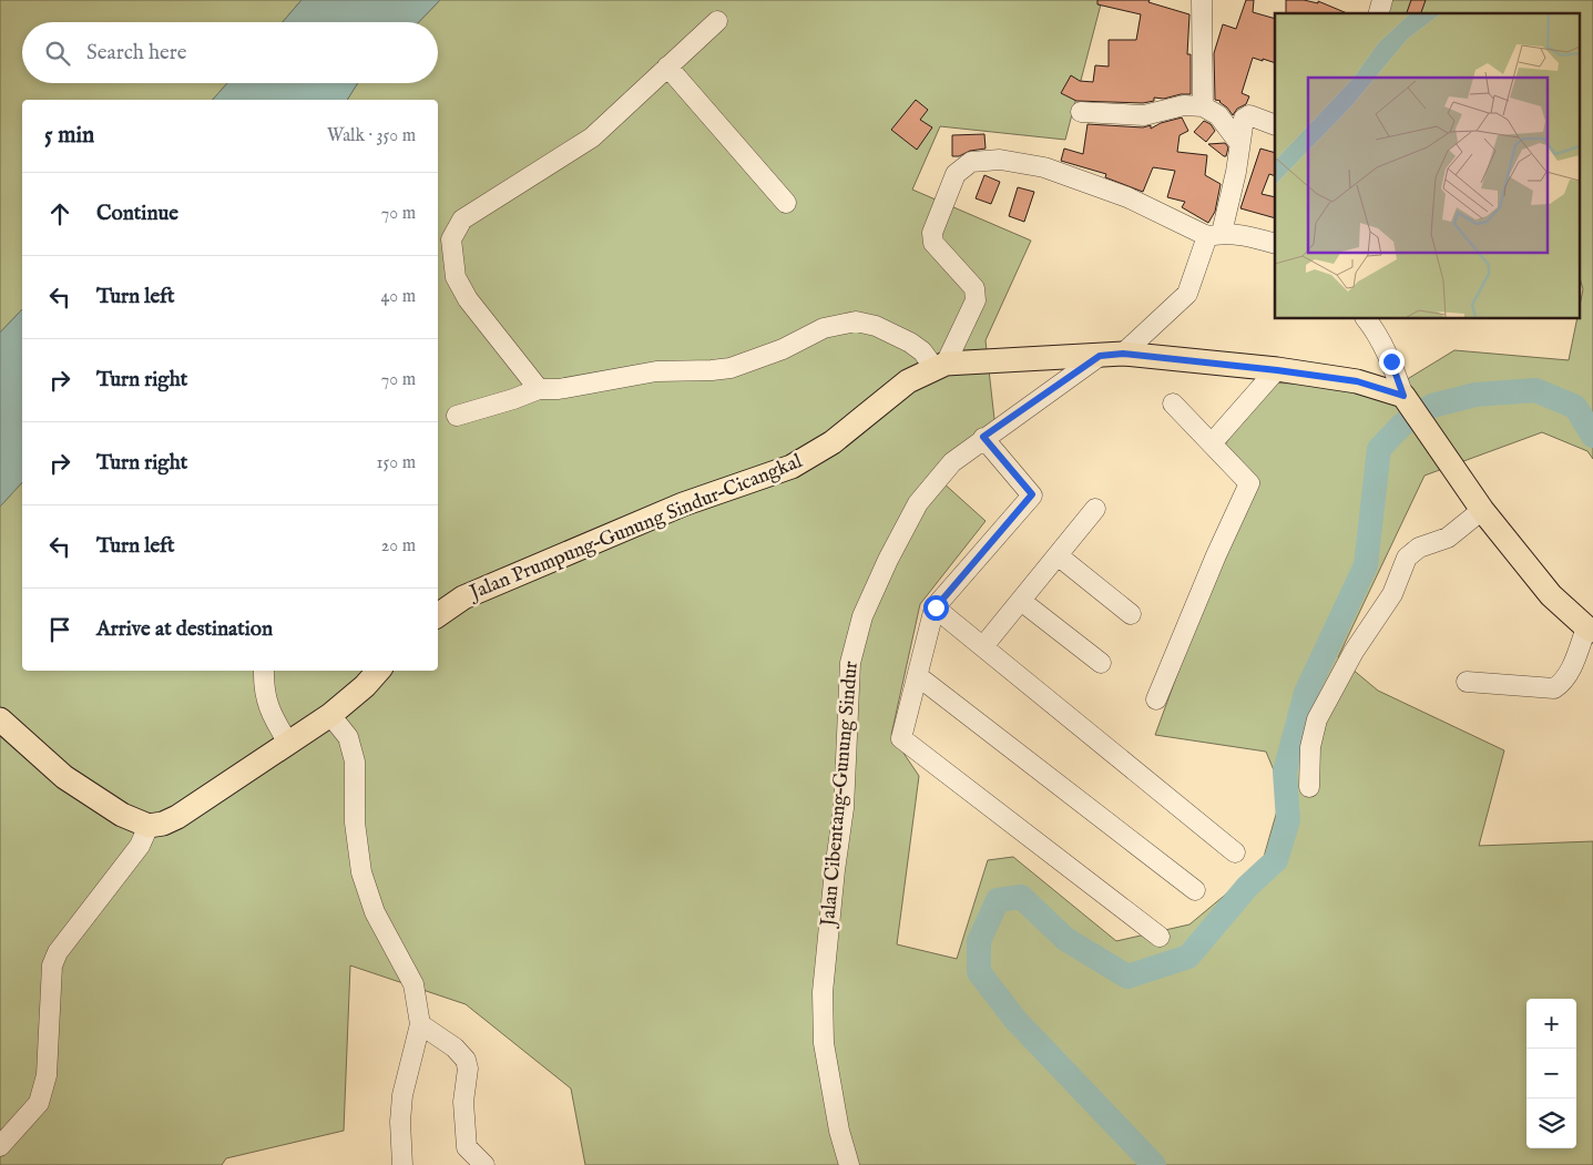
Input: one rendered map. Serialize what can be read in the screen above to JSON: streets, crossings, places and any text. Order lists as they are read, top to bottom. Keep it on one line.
{"streets":{"main road":["Jalan Prumpung–Gunung Sindur–Cicangkal"],"street":["Jalan Cibentang–Gunung Sindur"]},"crossings":[["Jalan Prumpung–Gunung Sindur–Cicangkal","Jalan Cibentang–Gunung Sindur"]],"page":{"search":"Search here","heading":["5 min","Walk · 350 m"],"list":[["Continue","70 m"],["Turn left","40 m"],["Turn right","70 m"],["Turn right","150 m"],["Turn left","20 m"],"Arrive at destination"],"map_buttons":["+","−"]}}
